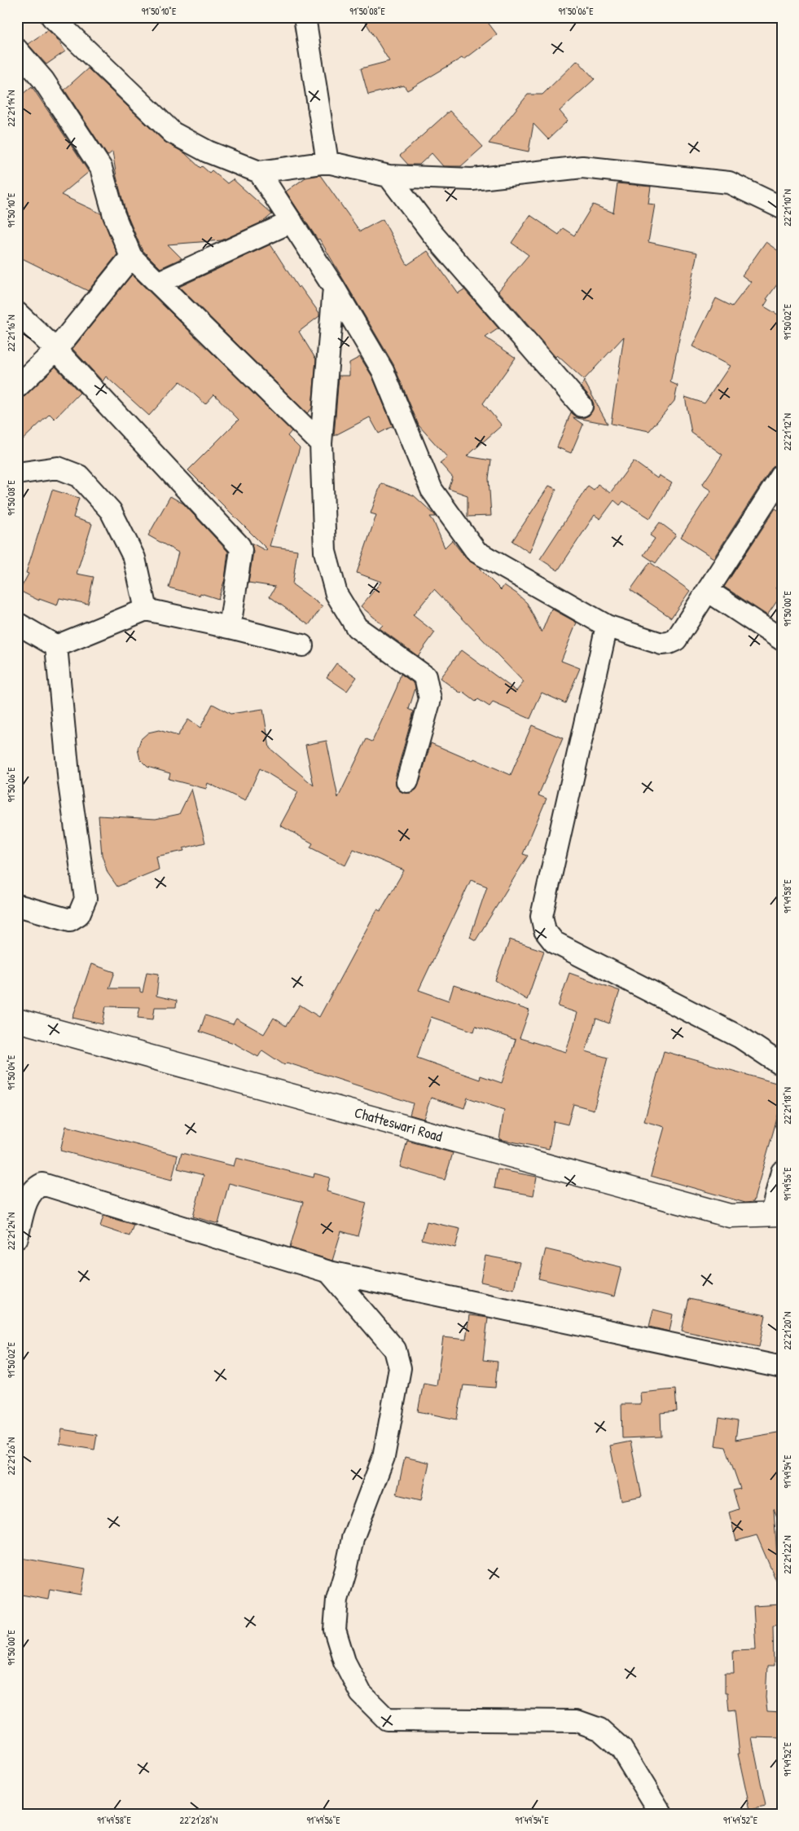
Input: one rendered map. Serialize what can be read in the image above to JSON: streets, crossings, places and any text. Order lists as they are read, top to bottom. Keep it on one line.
{"streets":{"main road":["Chatteswari Road"]},"coordinates":["91°50'10\"E","91°50'08\"E","91°50'06\"E","22°21'14\"N","22°21'10\"N","91°50'02\"E","22°21'16\"N","22°21'12\"N","91°50'00\"E","91°49'58\"E","91°50'04\"E","22°21'18\"N","91°49'56\"E","22°21'24\"N","22°21'20\"N","22°21'26\"N","91°49'54\"E","22°21'22\"N","91°49'52\"E","22°21'28\"N"]}
